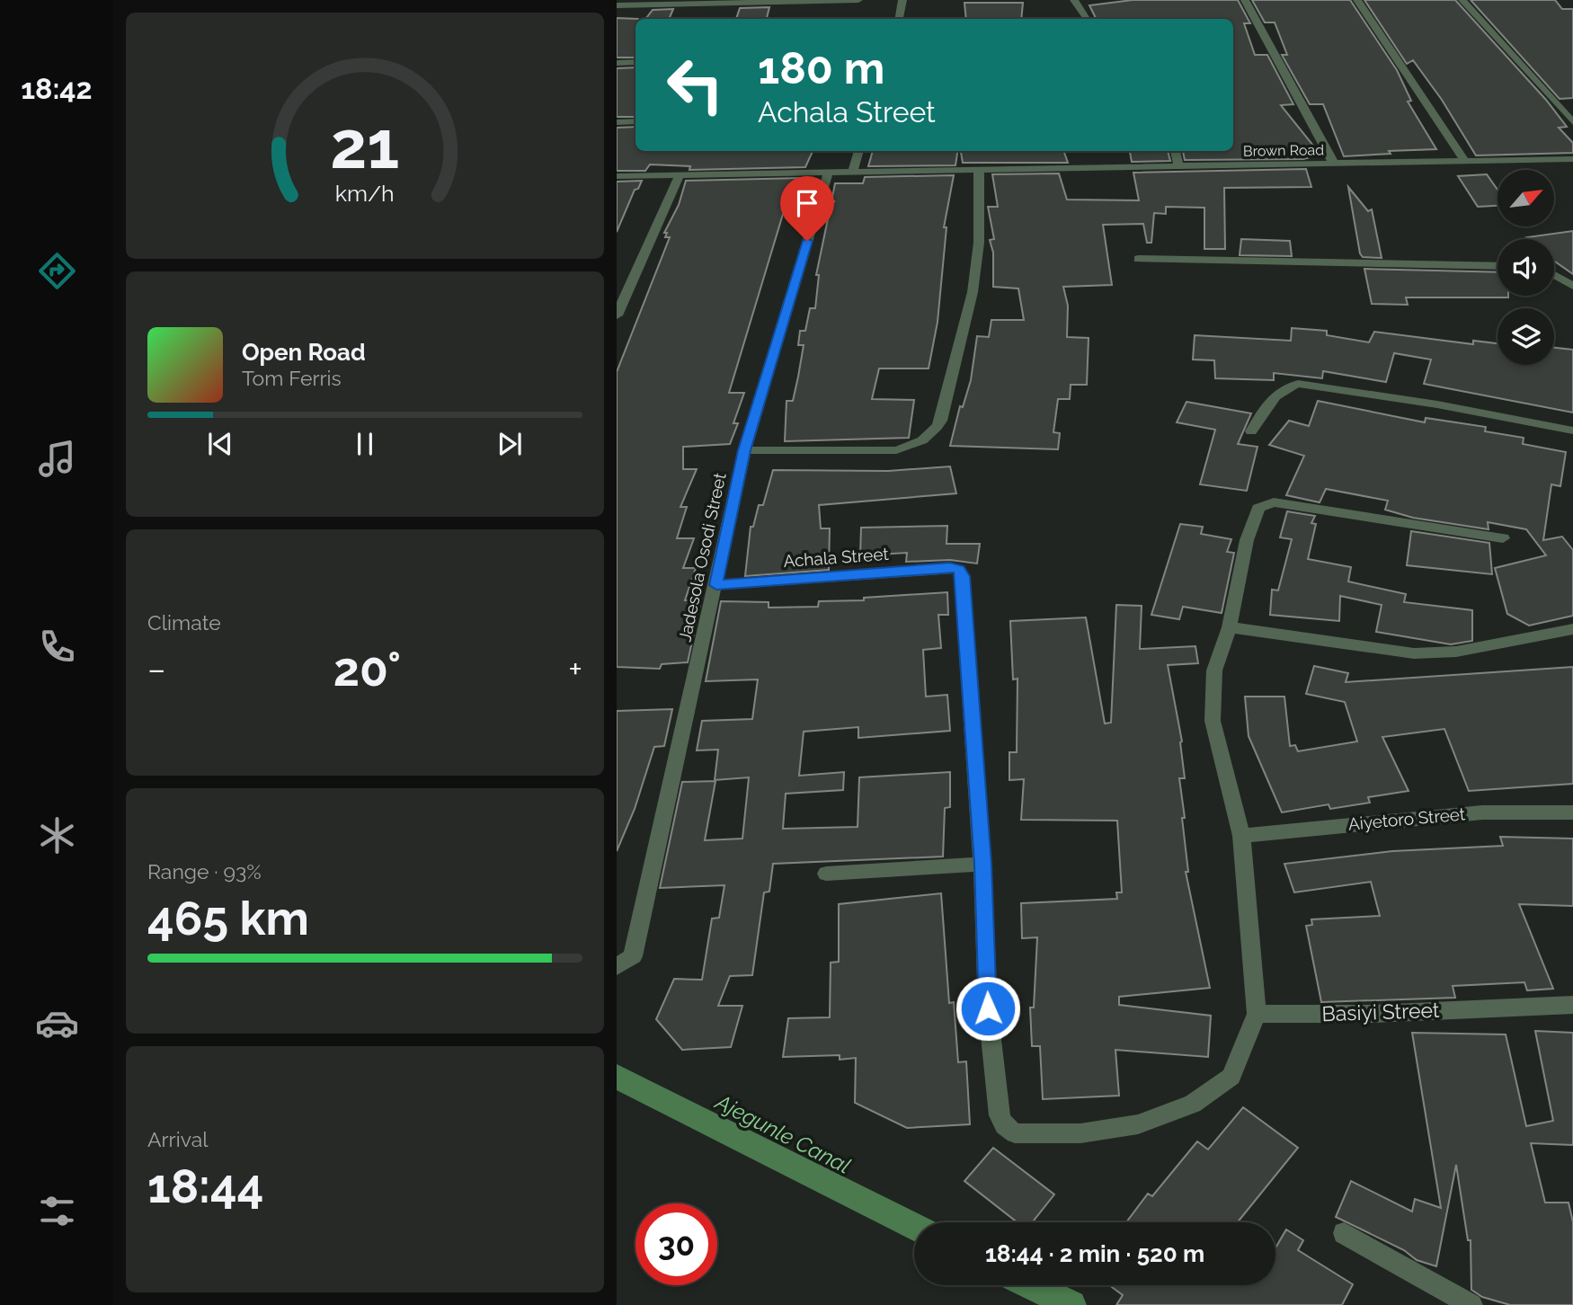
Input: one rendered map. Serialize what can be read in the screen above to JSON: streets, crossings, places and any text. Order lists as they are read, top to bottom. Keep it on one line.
{"streets":{"street":["Brown Road","Jadesola Osodi Street","Achala Street","Aiyetoro Street","Basiyi Street"]},"crossings":[["Brown Road","Jadesola Osodi Street"],["Jadesola Osodi Street","Achala Street"]],"water":["Ajegunle Canal"],"north":"top right","page":{"tabs":"18:42","turn":["180 m","Achala Street"],"song":["Open Road","Tom Ferris"],"tile":["Climate",["Range · 93%","465 km"],["Arrival","18:44"]],"heat":["−","20°","+"],"limit":"30","trip":"18:44 · 2 min · 520 m","gauge":["21","km/h"]}}
